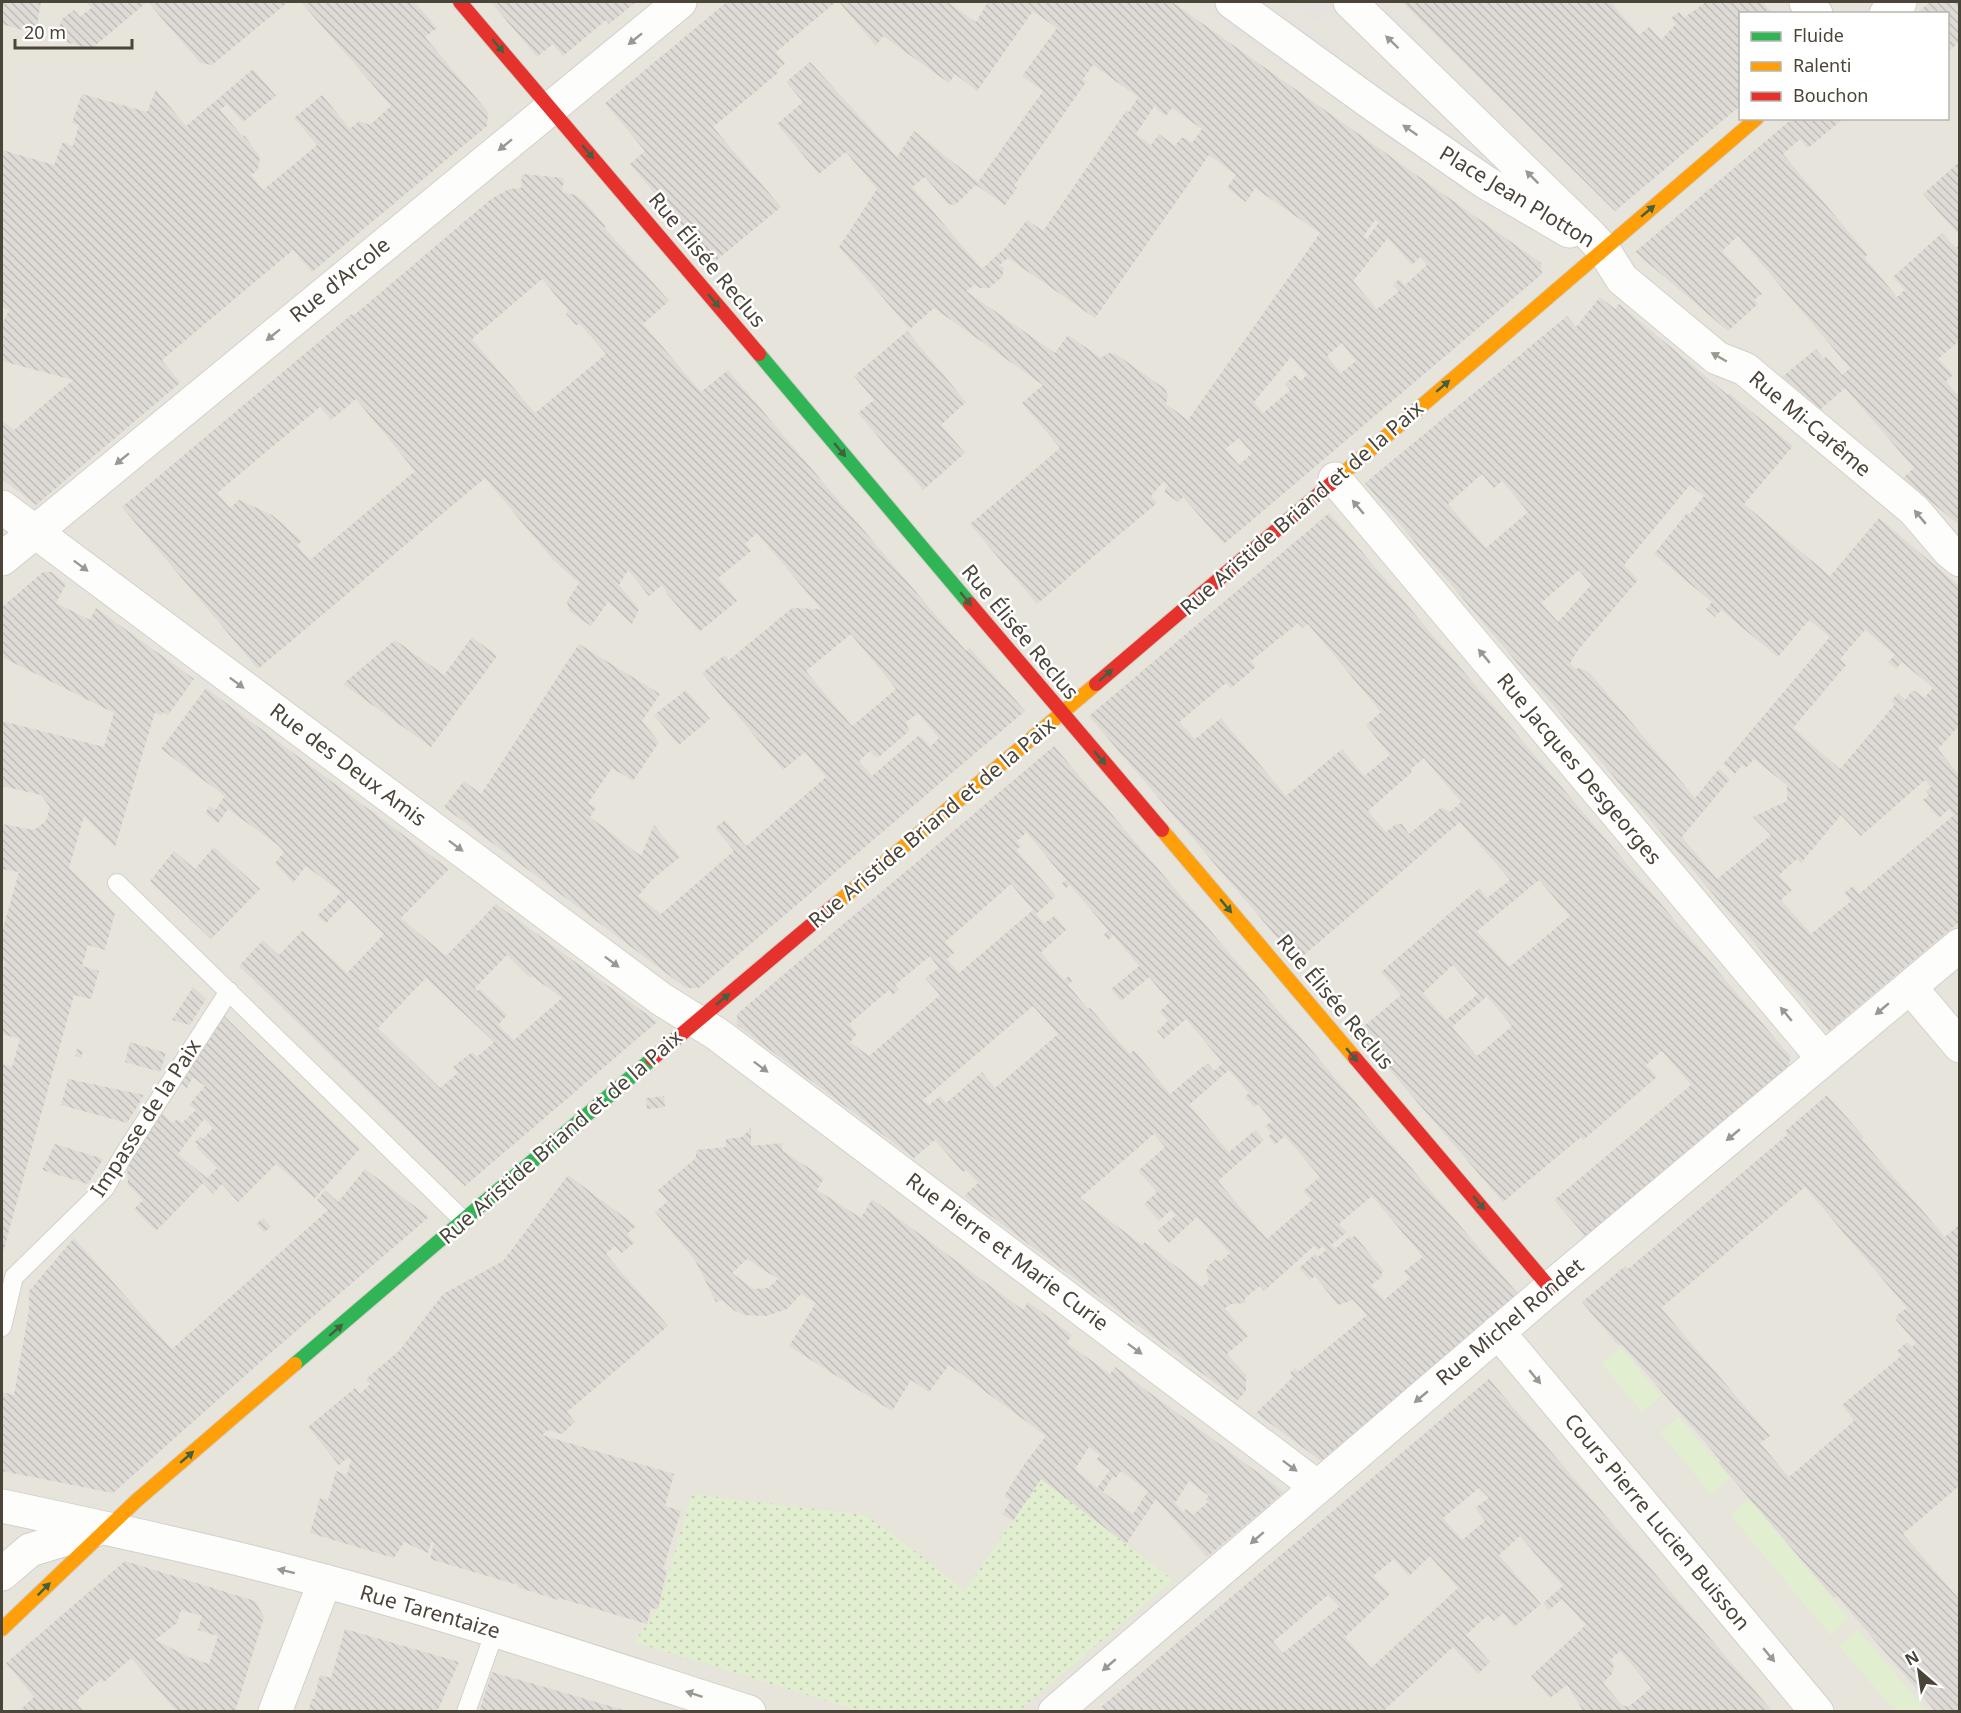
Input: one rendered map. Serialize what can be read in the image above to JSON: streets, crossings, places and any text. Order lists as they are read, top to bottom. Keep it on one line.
{"streets":{"street":["Place Jean Plotton","Rue Élisée Reclus","Rue d'Arcole","Rue Mi-Carême","Rue Aristide Briand et de la Paix","Rue des Deux Amis","Rue Jacques Desgeorges","Rue Pierre et Marie Curie","Rue Michel Rondet","Cours Pierre Lucien Buisson","Rue Tarentaize"],"lane":["Impasse de la Paix"]},"crossings":[["Place Jean Plotton","Rue Mi-Carême"],["Place Jean Plotton","Rue Aristide Briand et de la Paix"],["Rue Élisée Reclus","Rue d'Arcole"],["Rue Élisée Reclus","Rue Aristide Briand et de la Paix"],["Rue Élisée Reclus","Rue Michel Rondet"],["Rue d'Arcole","Rue des Deux Amis"],["Rue Mi-Carême","Rue Aristide Briand et de la Paix"],["Rue Aristide Briand et de la Paix","Rue des Deux Amis"],["Rue Aristide Briand et de la Paix","Rue Jacques Desgeorges"],["Rue Aristide Briand et de la Paix","Rue Pierre et Marie Curie"],["Rue Aristide Briand et de la Paix","Rue Tarentaize"],["Rue des Deux Amis","Rue Pierre et Marie Curie"],["Rue Jacques Desgeorges","Rue Michel Rondet"],["Rue Pierre et Marie Curie","Rue Michel Rondet"],["Rue Michel Rondet","Cours Pierre Lucien Buisson"]],"one_way":["Place Jean Plotton","Rue Élisée Reclus","Rue d'Arcole","Rue Mi-Carême","Rue Aristide Briand et de la Paix","Rue des Deux Amis","Rue Jacques Desgeorges","Rue Pierre et Marie Curie","Rue Michel Rondet","Cours Pierre Lucien Buisson","Rue Tarentaize"],"legend":["Fluide","Ralenti","Bouchon"],"scale_bar":"20 m","north":"top left"}
